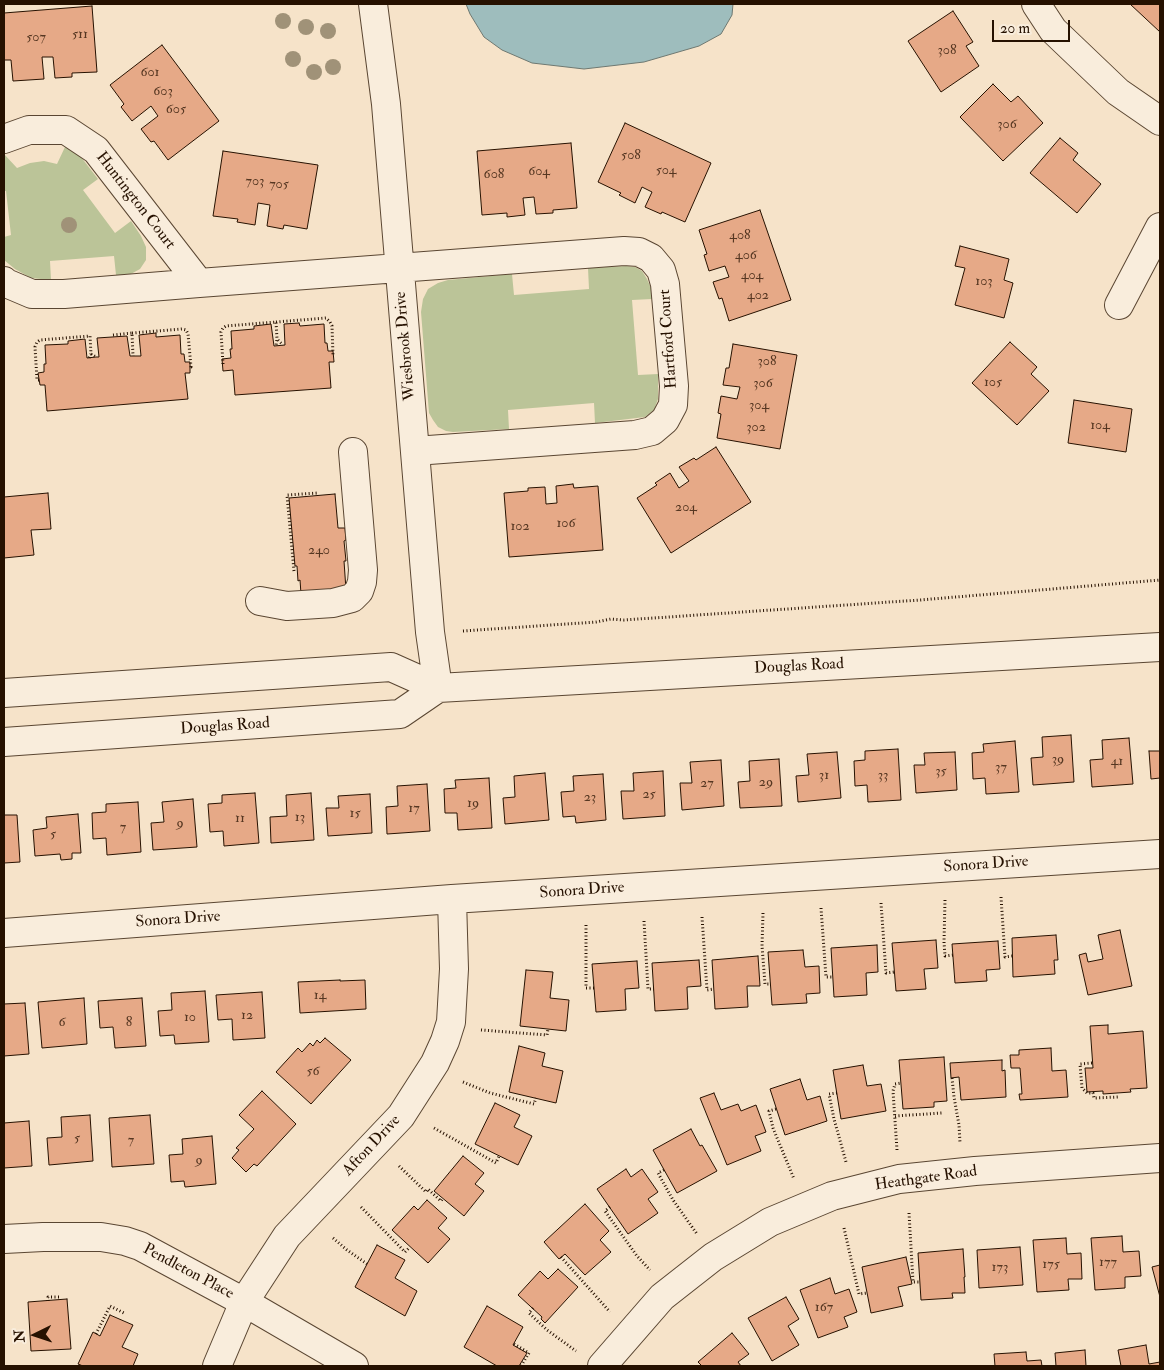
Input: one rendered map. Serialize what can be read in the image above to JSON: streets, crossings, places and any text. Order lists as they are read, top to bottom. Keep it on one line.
{"streets":{"street":["Huntington Court","Hartford Court","Wiesbrook Drive","Douglas Road","Sonora Drive","Afton Drive","Heathgate Road","Pendleton Place"]},"crossings":[["Hartford Court","Wiesbrook Drive"],["Wiesbrook Drive","Douglas Road"],["Sonora Drive","Afton Drive"],["Afton Drive","Pendleton Place"]],"house_numbers":["511","507","308","601","603","605","306","508","504","604","608","703","705","408","406","404","103","402","308","105","306","304","104","302","204","106","102","240","39","41","37","35","31","33","29","27","25","23","19","17","15","13","11","9","7","5","14","12","10","6","8","56","5","7","9","177","175","173","167"],"scale_bar":"20 m","north":"left"}
